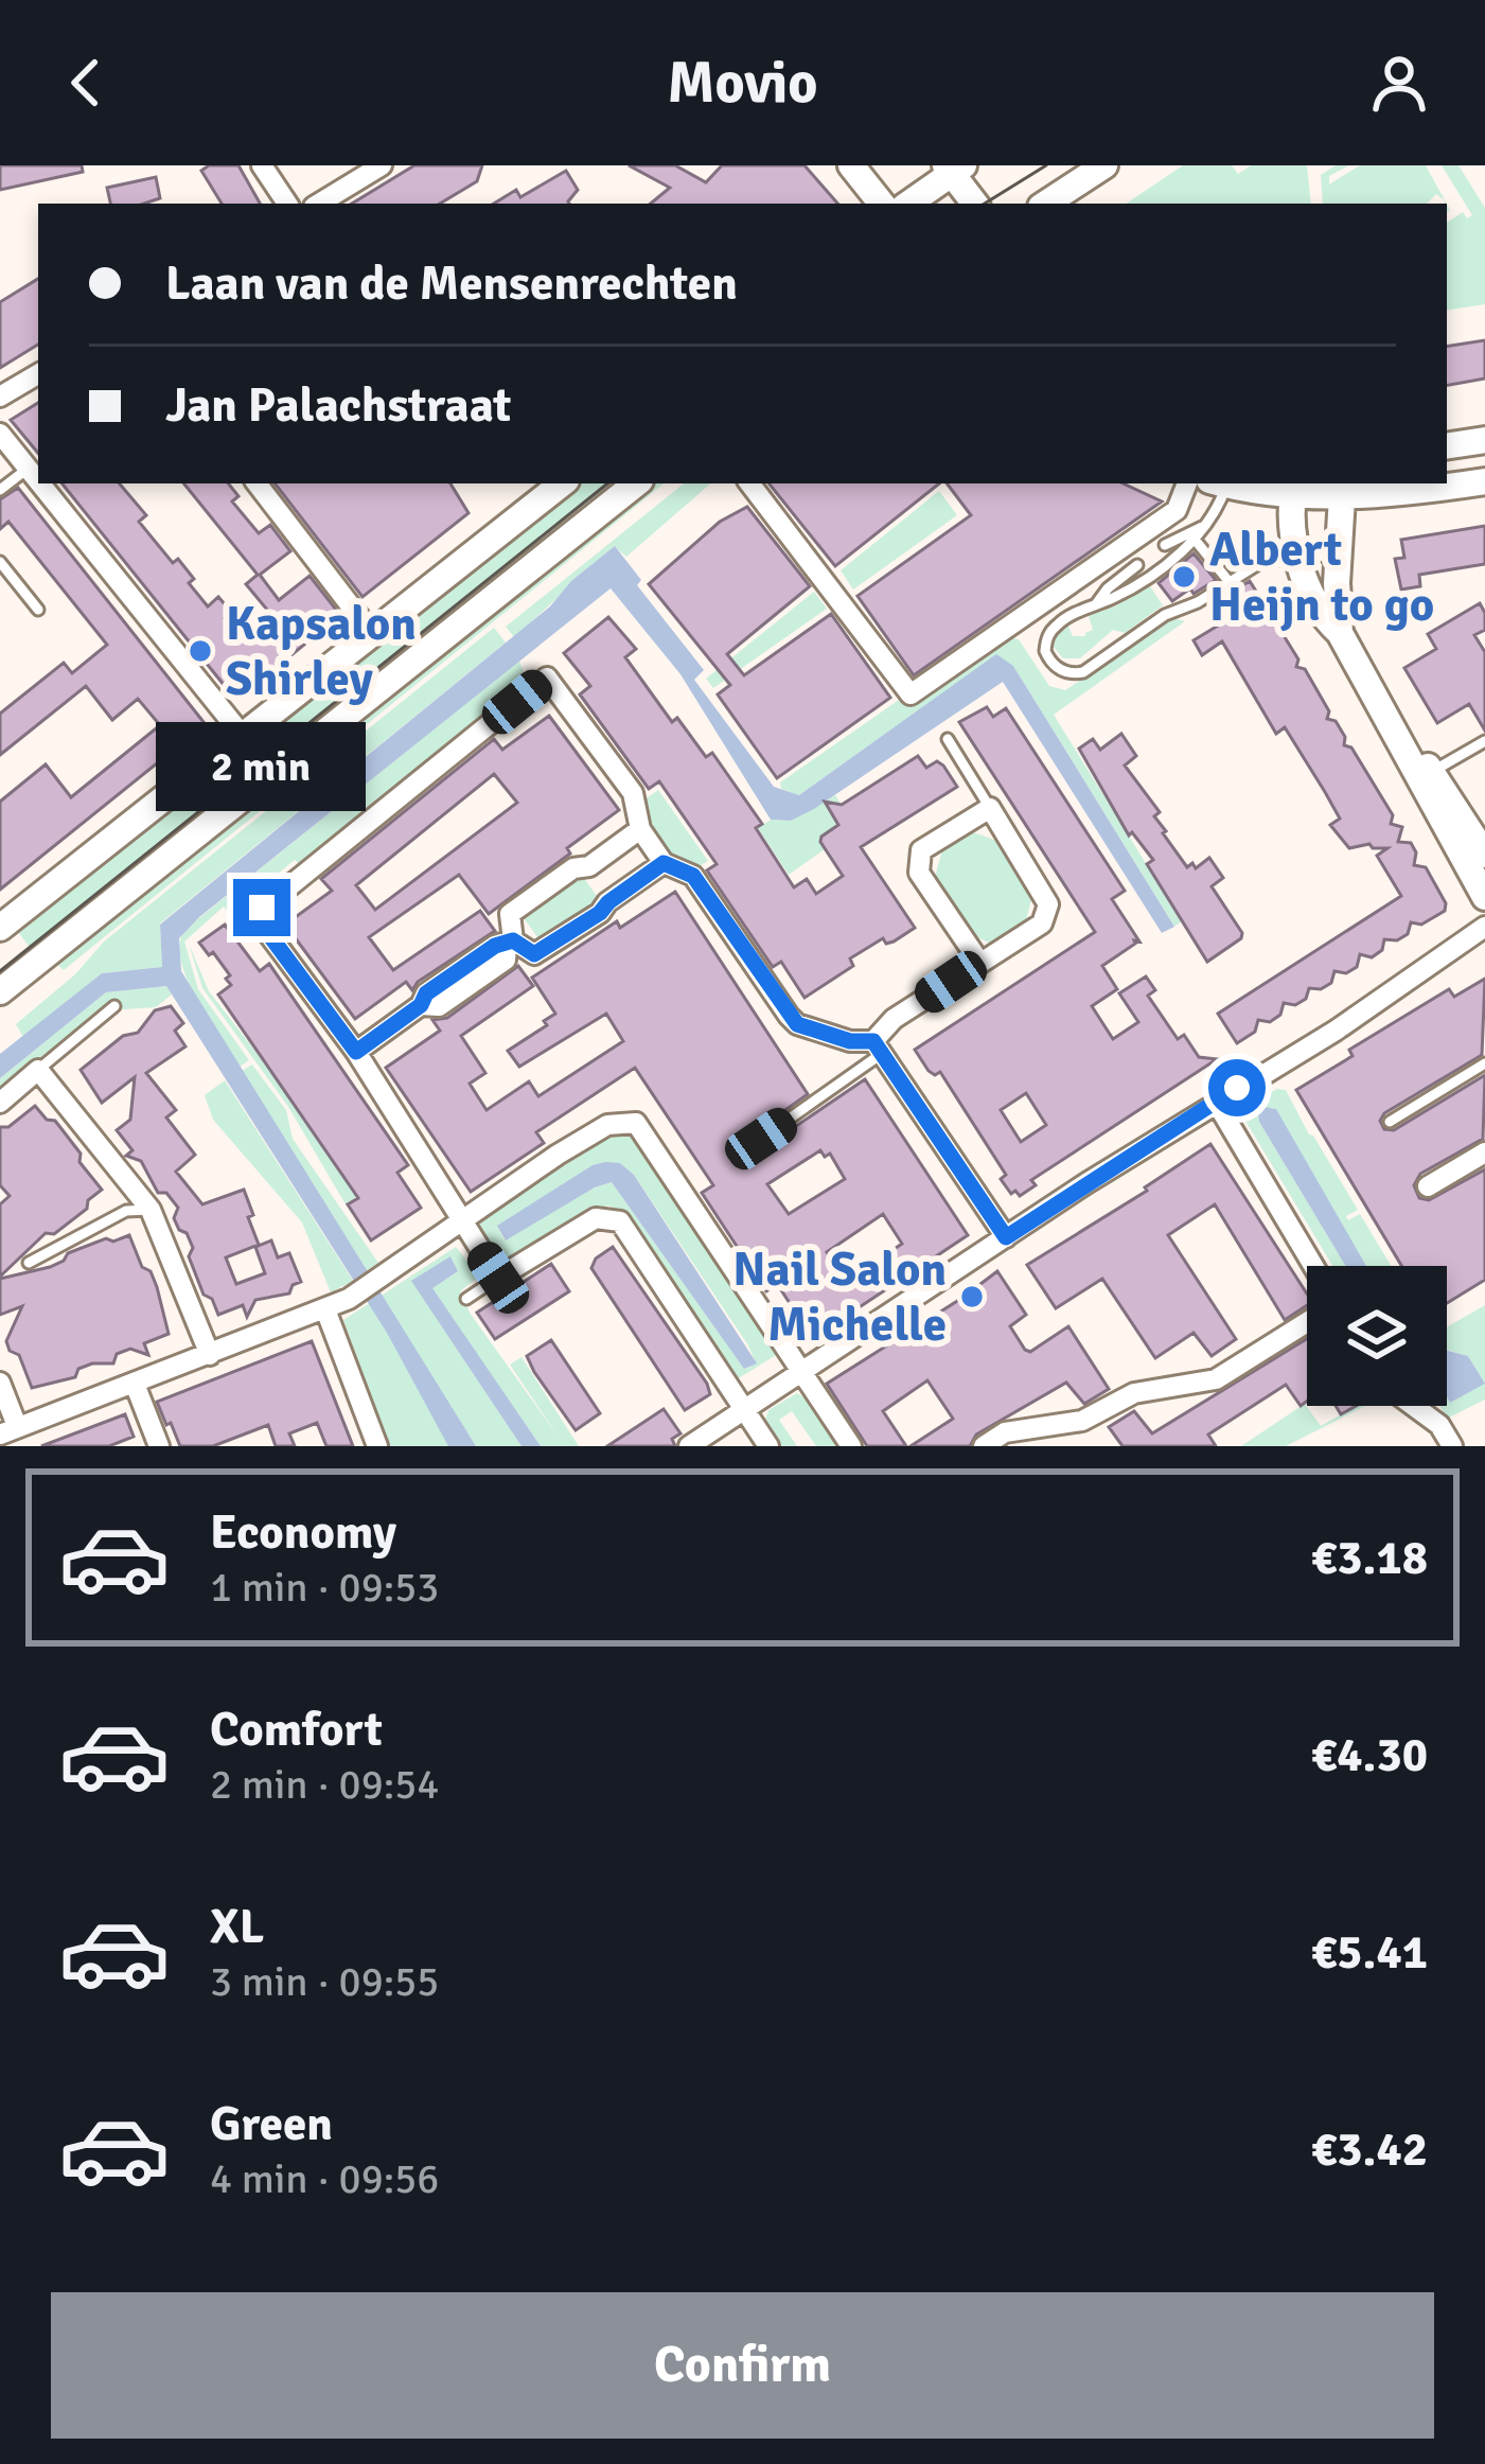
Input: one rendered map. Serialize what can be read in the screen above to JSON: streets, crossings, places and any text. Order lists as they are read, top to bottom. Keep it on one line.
{"places":["Albert Heijn to go","Kapsalon Shirley","Nail Salon Michelle"],"page":{"header":"Movio","banner":["Laan van de Mensenrechten","Jan Palachstraat"],"bubble":"2 min","list":[{"name":"Economy","note":"1 min · 09:53","value":"€3.18"},{"name":"Comfort","note":"2 min · 09:54","value":"€4.30"},{"name":"XL","note":"3 min · 09:55","value":"€5.41"},{"name":"Green","note":"4 min · 09:56","value":"€3.42"}],"buttons":"Confirm"}}
